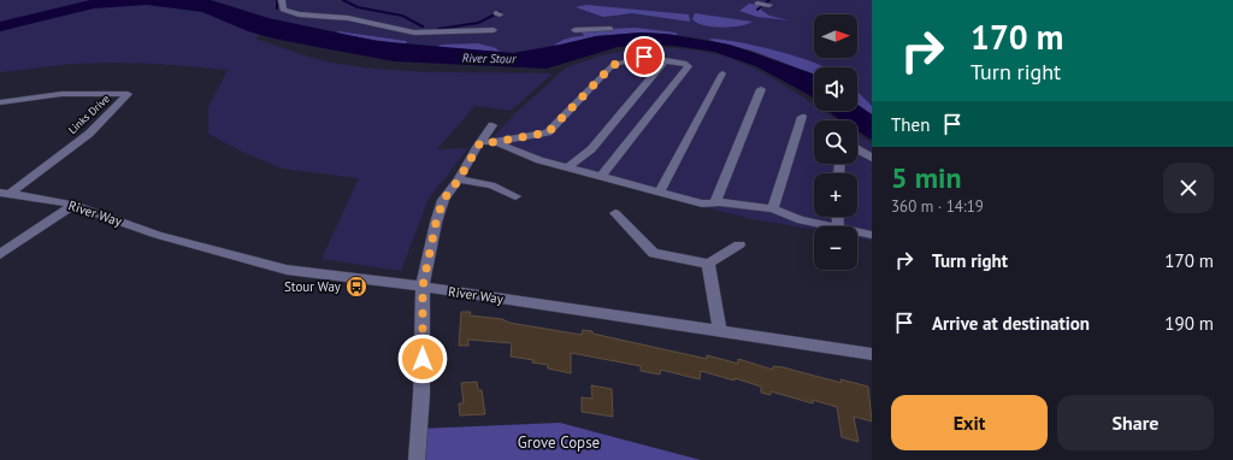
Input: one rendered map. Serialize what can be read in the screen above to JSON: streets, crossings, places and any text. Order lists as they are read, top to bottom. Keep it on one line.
{"streets":{"street":["Links Drive","River Way"]},"crossings":[["Links Drive","River Way"]],"water":["River Stour"],"parks":["Grove Copse"],"places":{"bus stop":["Stour Way"]},"north":"right","page":{"turn":["170 m","Turn right"],"map_buttons":["+","−"],"then":"Then","heading":["5 min","360 m · 14:19"],"list":[{"name":"Turn right","value":"170 m"},{"name":"Arrive at destination","value":"190 m"}],"buttons":["Exit","Share"]}}
